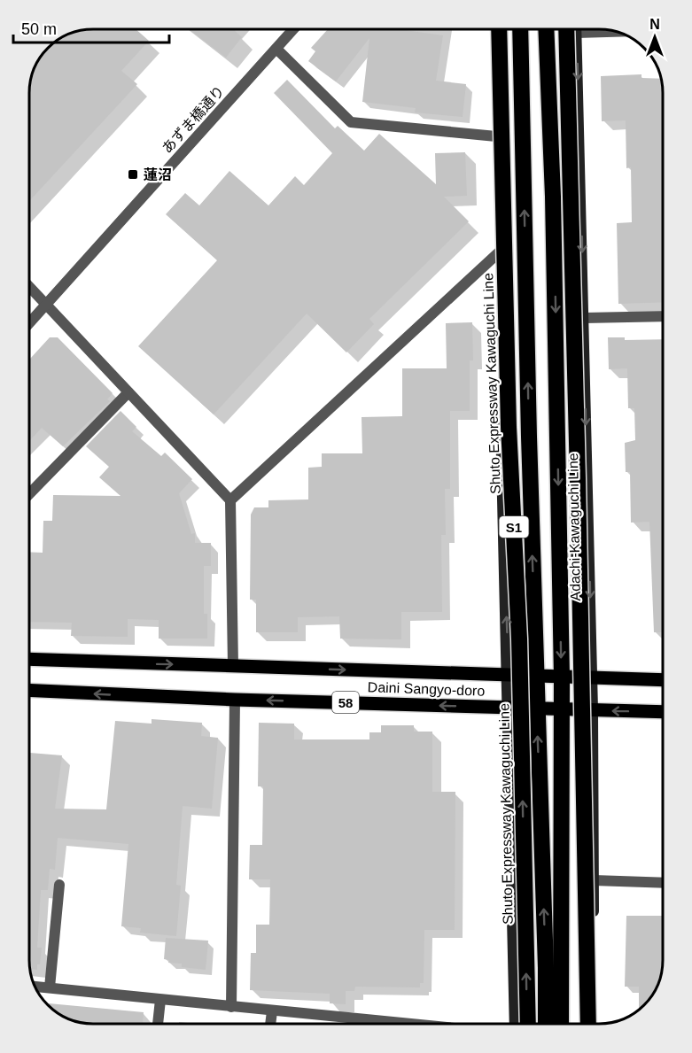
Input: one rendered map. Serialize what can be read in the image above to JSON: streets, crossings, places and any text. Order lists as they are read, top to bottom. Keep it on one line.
{"streets":{"highway":["Shuto Expressway Kawaguchi Line","S1"],"main road":["Adachi-Kawaguchi Line","Daini Sangyo-doro","58"],"street":["あずま橋通り"]},"crossings":[["Adachi-Kawaguchi Line","Daini Sangyo-doro"]],"places":{"transit":["蓮沼"]},"scale_bar":"50 m","north":"top"}
